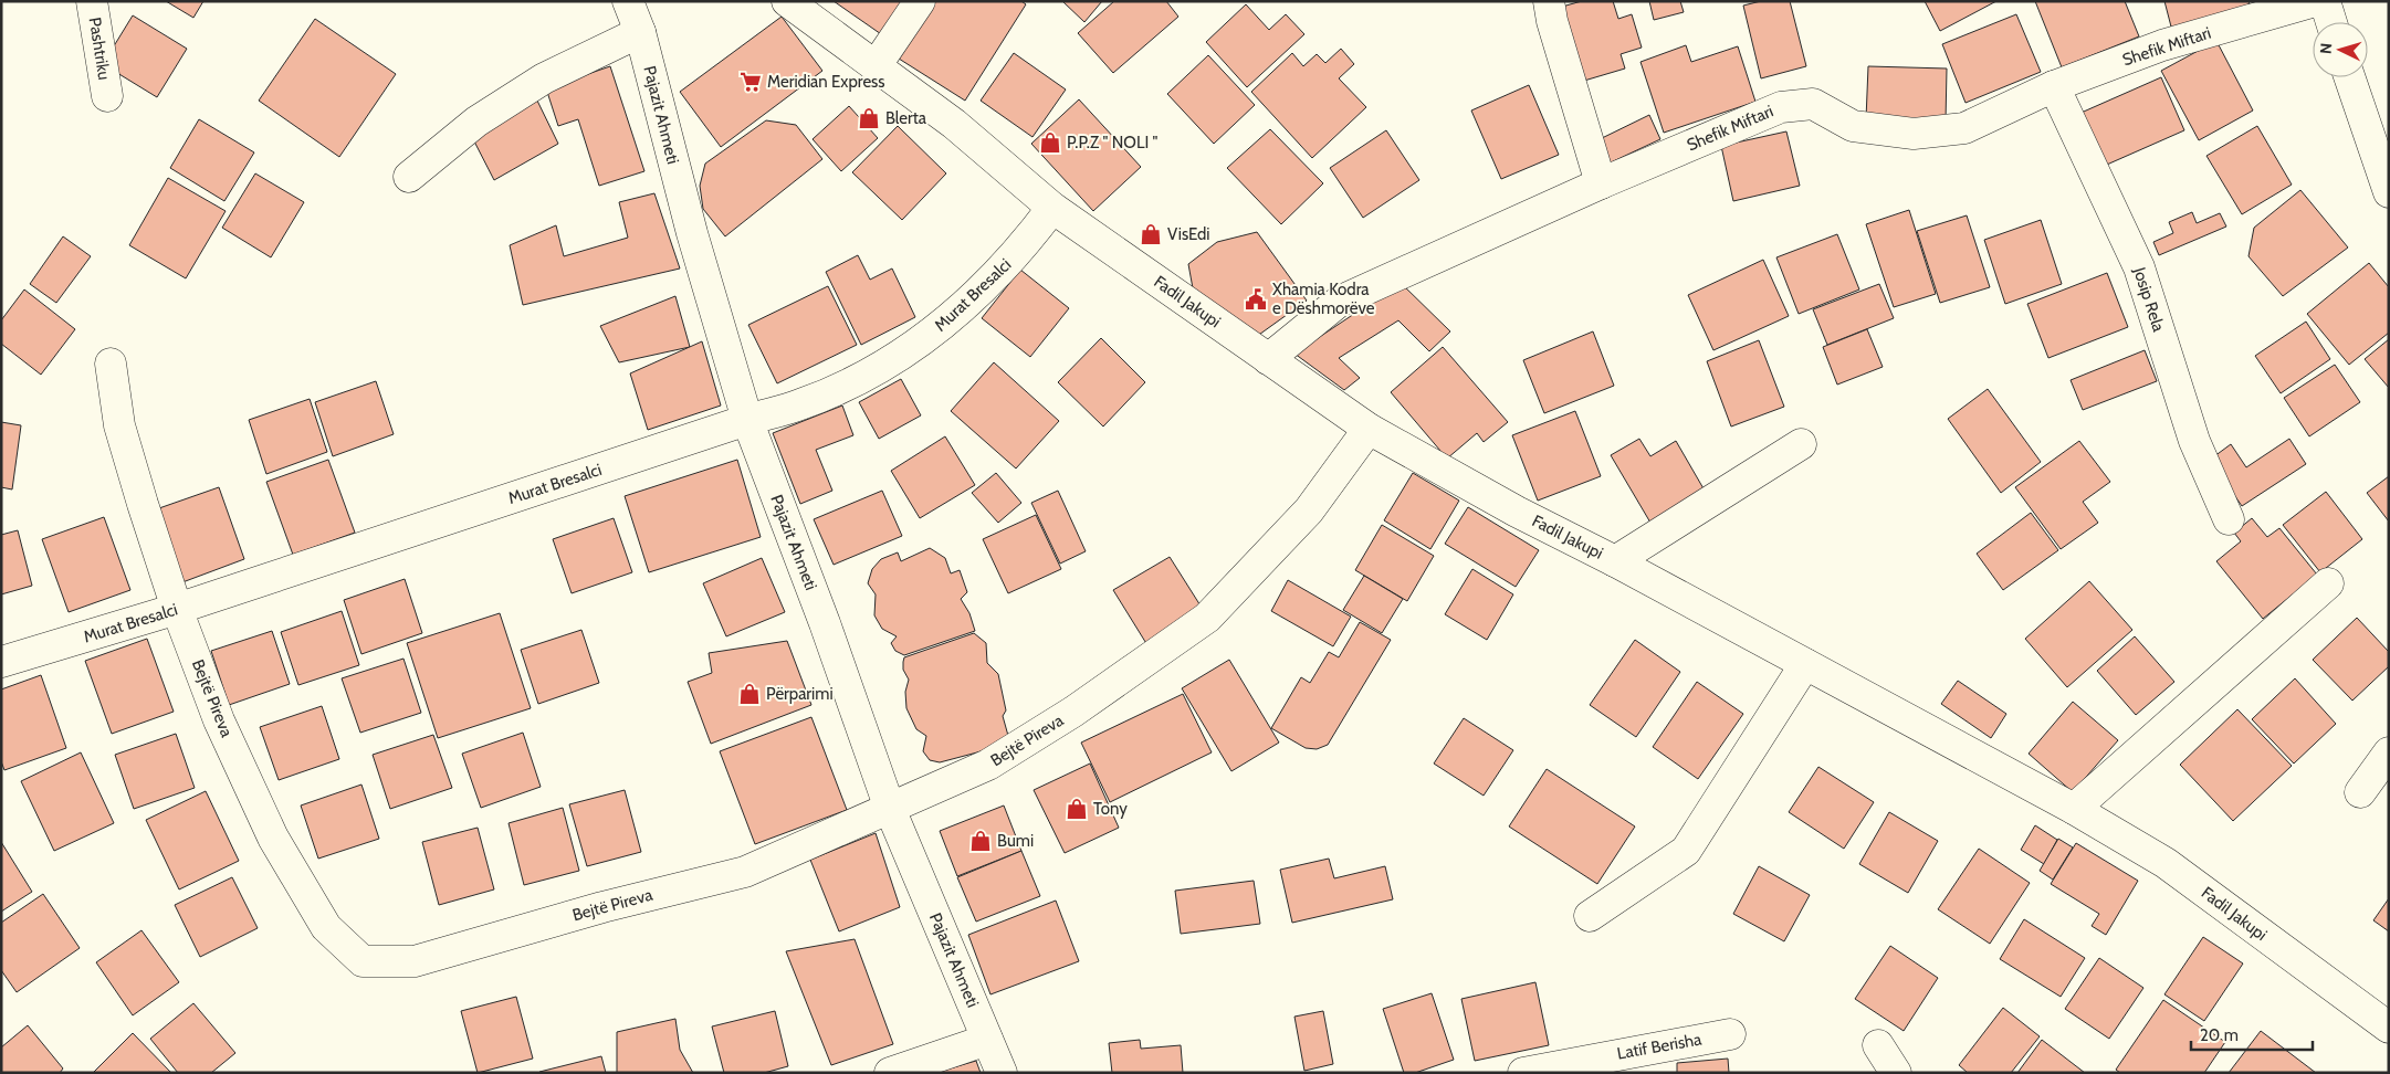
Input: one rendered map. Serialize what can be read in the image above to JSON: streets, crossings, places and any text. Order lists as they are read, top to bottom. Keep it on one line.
{"streets":{"street":["Shefik Miftari","Pashtriku","Pajazit Ahmeti","Murat Bresalci","Josip Rela","Fadil Jakupi","Bejtë Pireva","Latif Berisha"]},"crossings":[["Shefik Miftari","Josip Rela"],["Shefik Miftari","Fadil Jakupi"],["Pajazit Ahmeti","Murat Bresalci"],["Pajazit Ahmeti","Bejtë Pireva"],["Murat Bresalci","Fadil Jakupi"],["Murat Bresalci","Bejtë Pireva"],["Fadil Jakupi","Bejtë Pireva"]],"places":{"supermarket":["Meridian Express"],"shop":["Blerta","P.P.Z \" NOLI \"","VisEdi","Përparimi","Tony","Bumi"],"public building":["Xhamia Kodra e Dëshmorëve"]},"scale_bar":"20 m","north":"left"}
